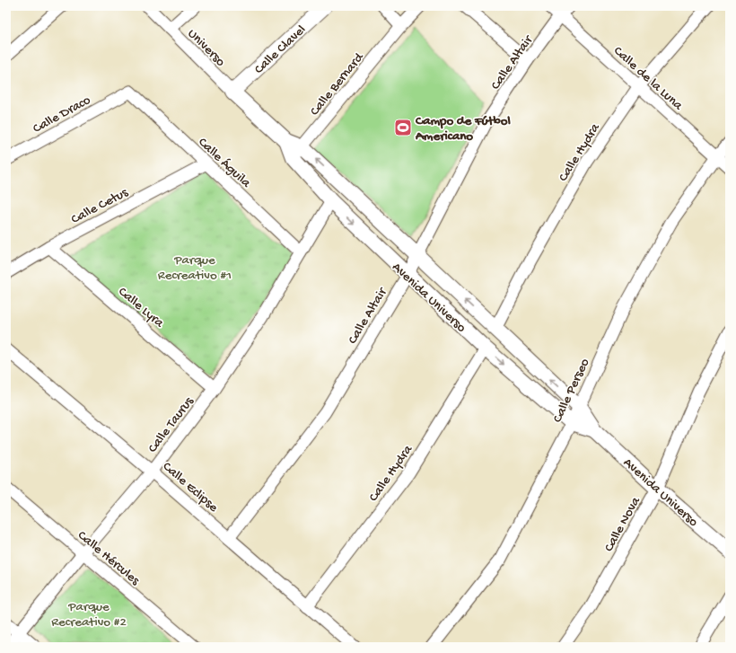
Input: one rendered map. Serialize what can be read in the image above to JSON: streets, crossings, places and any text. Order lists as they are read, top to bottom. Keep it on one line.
{"streets":{"street":["Universo","Calle Clavel","Calle Altair","Calle de la Luna","Calle Bernard","Calle Draco","Calle Hydra","Calle Águila","Calle Cetus","Avenida Universo","Calle Lyra","Calle Perseo","Calle Taurus","Calle Eclipse","Calle Nova","Calle Hércules"]},"crossings":[["Universo","Calle Clavel"],["Universo","Avenida Universo"],["Calle Clavel","Avenida Universo"],["Calle Altair","Calle de la Luna"],["Calle Altair","Avenida Universo"],["Calle Altair","Calle Eclipse"],["Calle de la Luna","Calle Hydra"],["Calle de la Luna","Calle Perseo"],["Calle Bernard","Avenida Universo"],["Calle Draco","Calle Águila"],["Calle Hydra","Avenida Universo"],["Calle Hydra","Calle Eclipse"],["Calle Águila","Calle Cetus"],["Calle Águila","Calle Taurus"],["Calle Cetus","Calle Lyra"],["Avenida Universo","Calle Perseo"],["Avenida Universo","Calle Taurus"],["Avenida Universo","Calle Nova"],["Calle Lyra","Calle Taurus"],["Calle Taurus","Calle Eclipse"],["Calle Taurus","Calle Hércules"]],"parks":["Parque Recreativo #1","Parque Recreativo #2"],"places":{"sports":["Campo de Fútbol Americano"]}}
